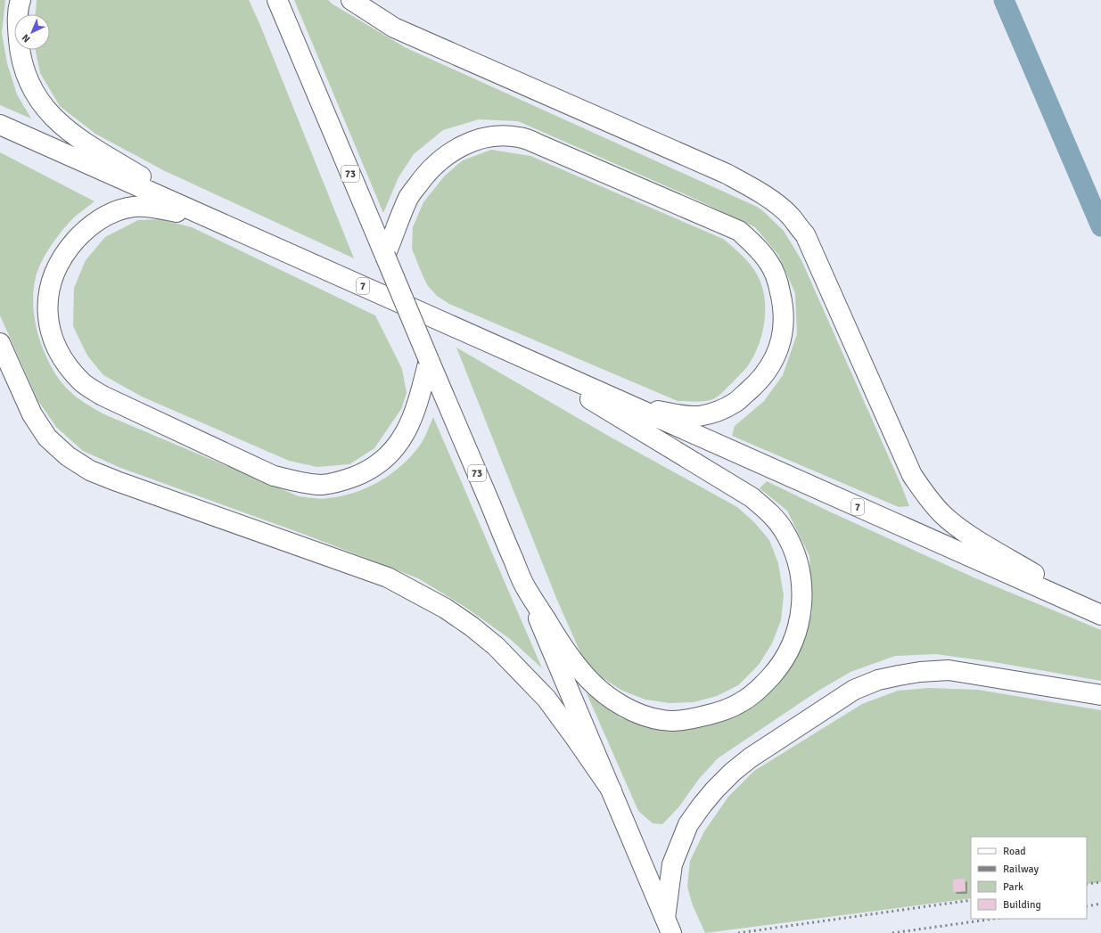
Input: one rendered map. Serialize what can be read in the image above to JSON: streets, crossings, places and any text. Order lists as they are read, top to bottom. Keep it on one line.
{"streets":{"main road":["73","7"]},"legend":["Road","Railway","Park","Building"],"north":"bottom left"}
